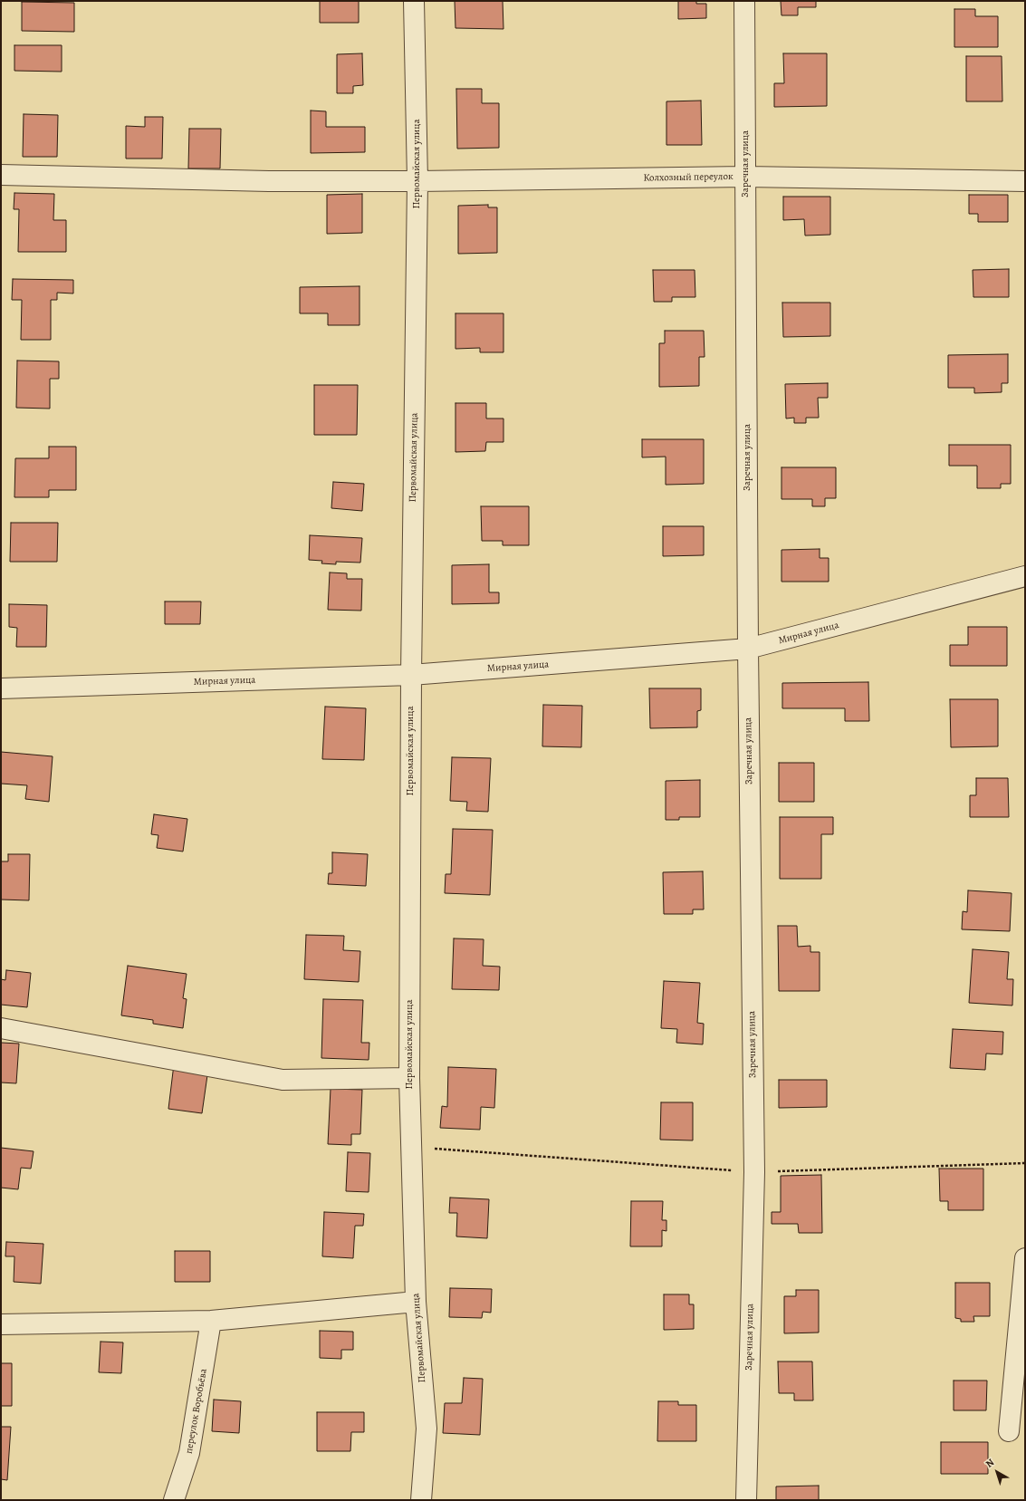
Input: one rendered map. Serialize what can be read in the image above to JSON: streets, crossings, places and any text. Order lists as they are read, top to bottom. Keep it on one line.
{"streets":{"street":["Первомайская улица","Заречная улица","Колхозный переулок","Мирная улица","переулок Воробьёва"]},"crossings":[["Первомайская улица","Колхозный переулок"],["Первомайская улица","Мирная улица"],["Заречная улица","Колхозный переулок"],["Заречная улица","Мирная улица"]],"north":"top left"}
